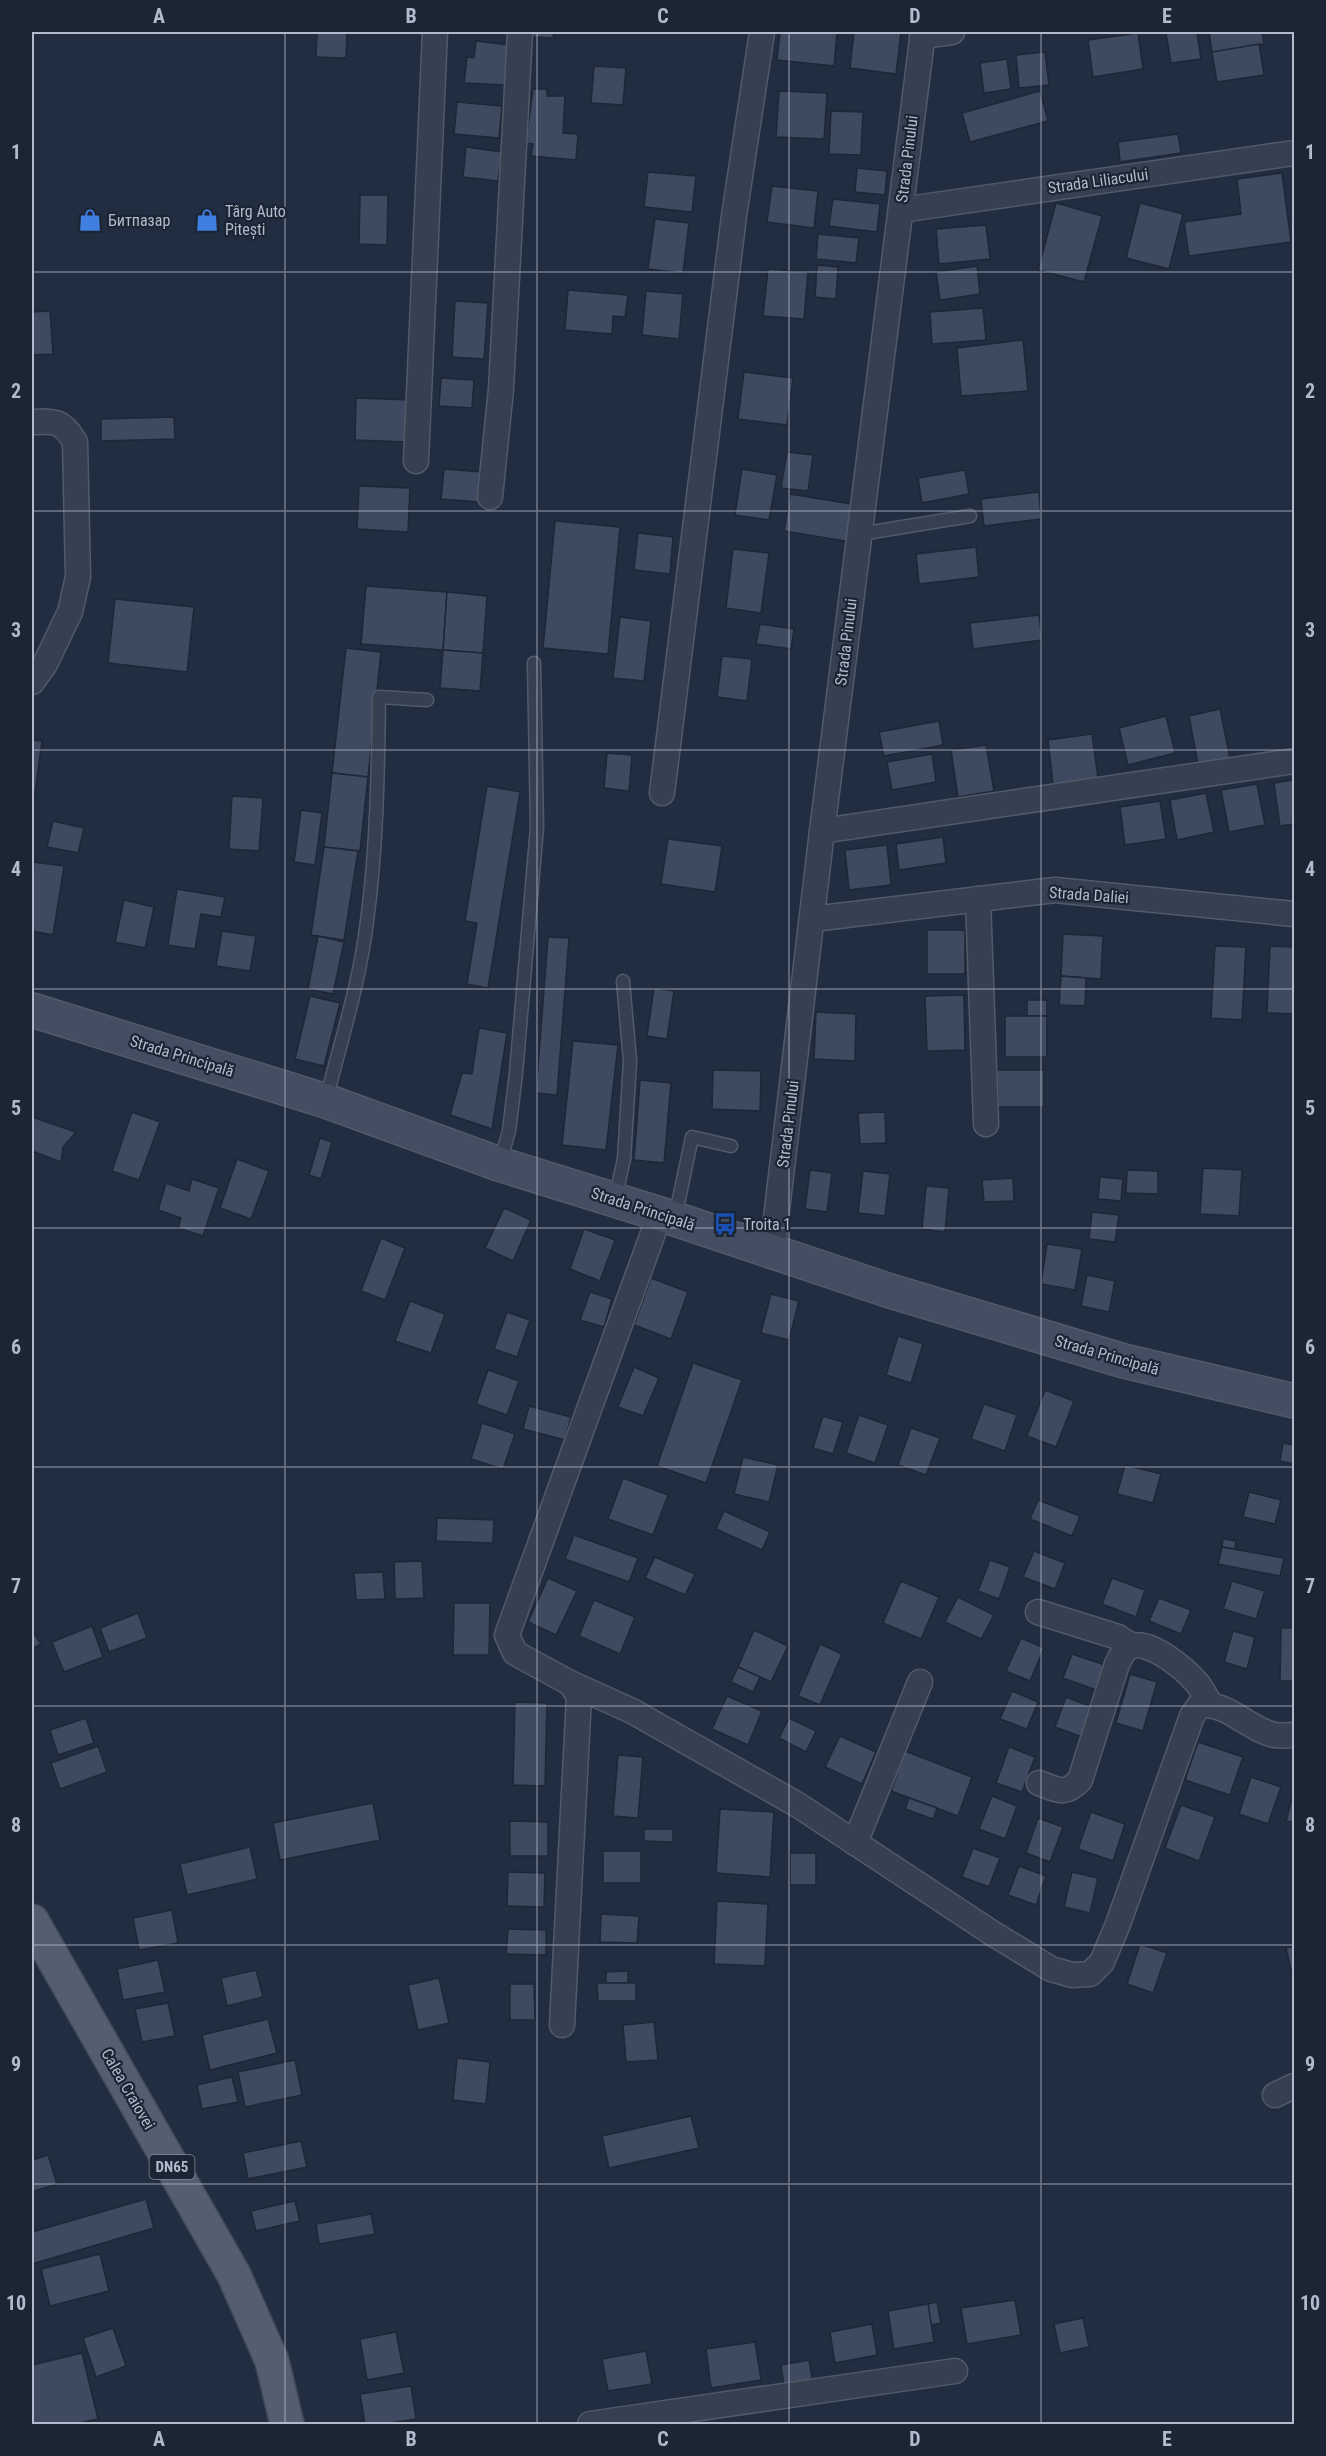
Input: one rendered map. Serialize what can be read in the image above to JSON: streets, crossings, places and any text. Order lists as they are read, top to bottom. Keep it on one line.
{"streets":{"main road":["Strada Principală","Calea Craiovei","DN65"],"street":["Strada Pinului","Strada Liliacului","Strada Daliei"]},"crossings":[["Strada Pinului","Strada Liliacului"],["Strada Pinului","Strada Daliei"],["Strada Pinului","Strada Principală"]],"places":{"shop":["Битпазар","Târg Auto Pitești"],"bus stop":["Troita 1"]},"grid":{"columns":["A","B","C","D","E"],"rows":["1","2","3","4","5","6","7","8","9","10"]}}
